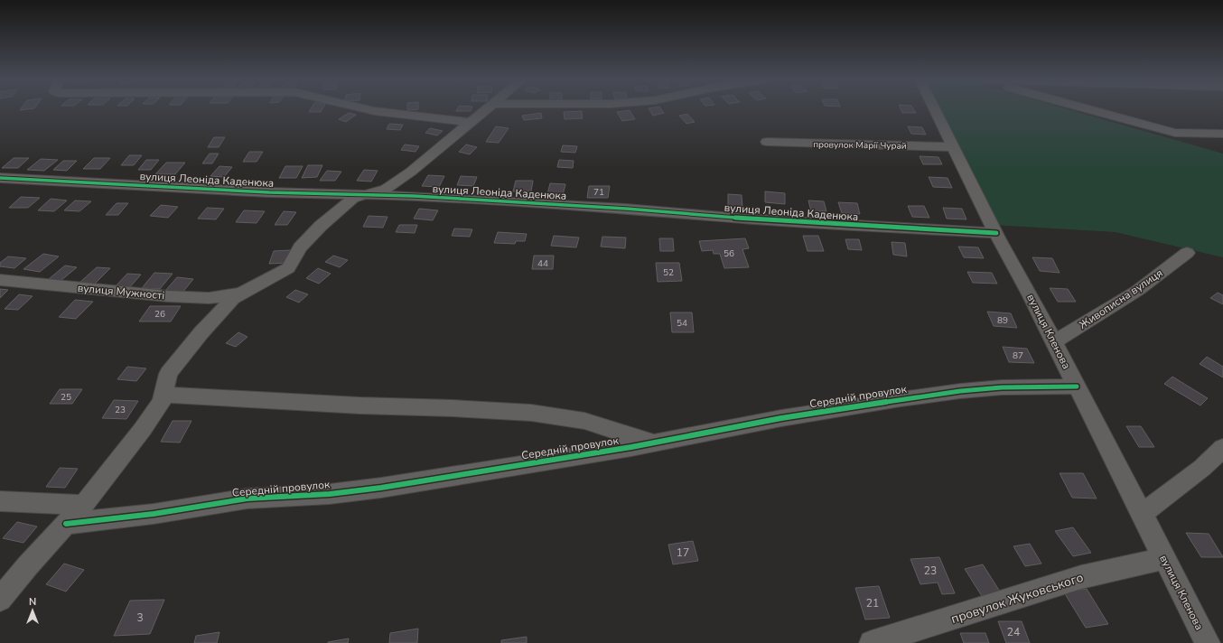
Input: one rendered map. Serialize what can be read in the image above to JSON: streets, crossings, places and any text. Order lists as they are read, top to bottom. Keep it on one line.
{"streets":{"street":["провулок Марії Чурай","вулиця Леоніда Каденюка","вулиця Мужності","Живописна вулиця","вулиця Кленова","Середній провулок","провулок Жуковського"]},"crossings":[["провулок Марії Чурай","вулиця Кленова"],["вулиця Леоніда Каденюка","вулиця Кленова"],["Живописна вулиця","вулиця Кленова"],["вулиця Кленова","Середній провулок"],["вулиця Кленова","провулок Жуковського"]],"house_numbers":["71","56","44","52","26","89","54","87","25","23","17","23","21","3","24"],"north":"top"}
